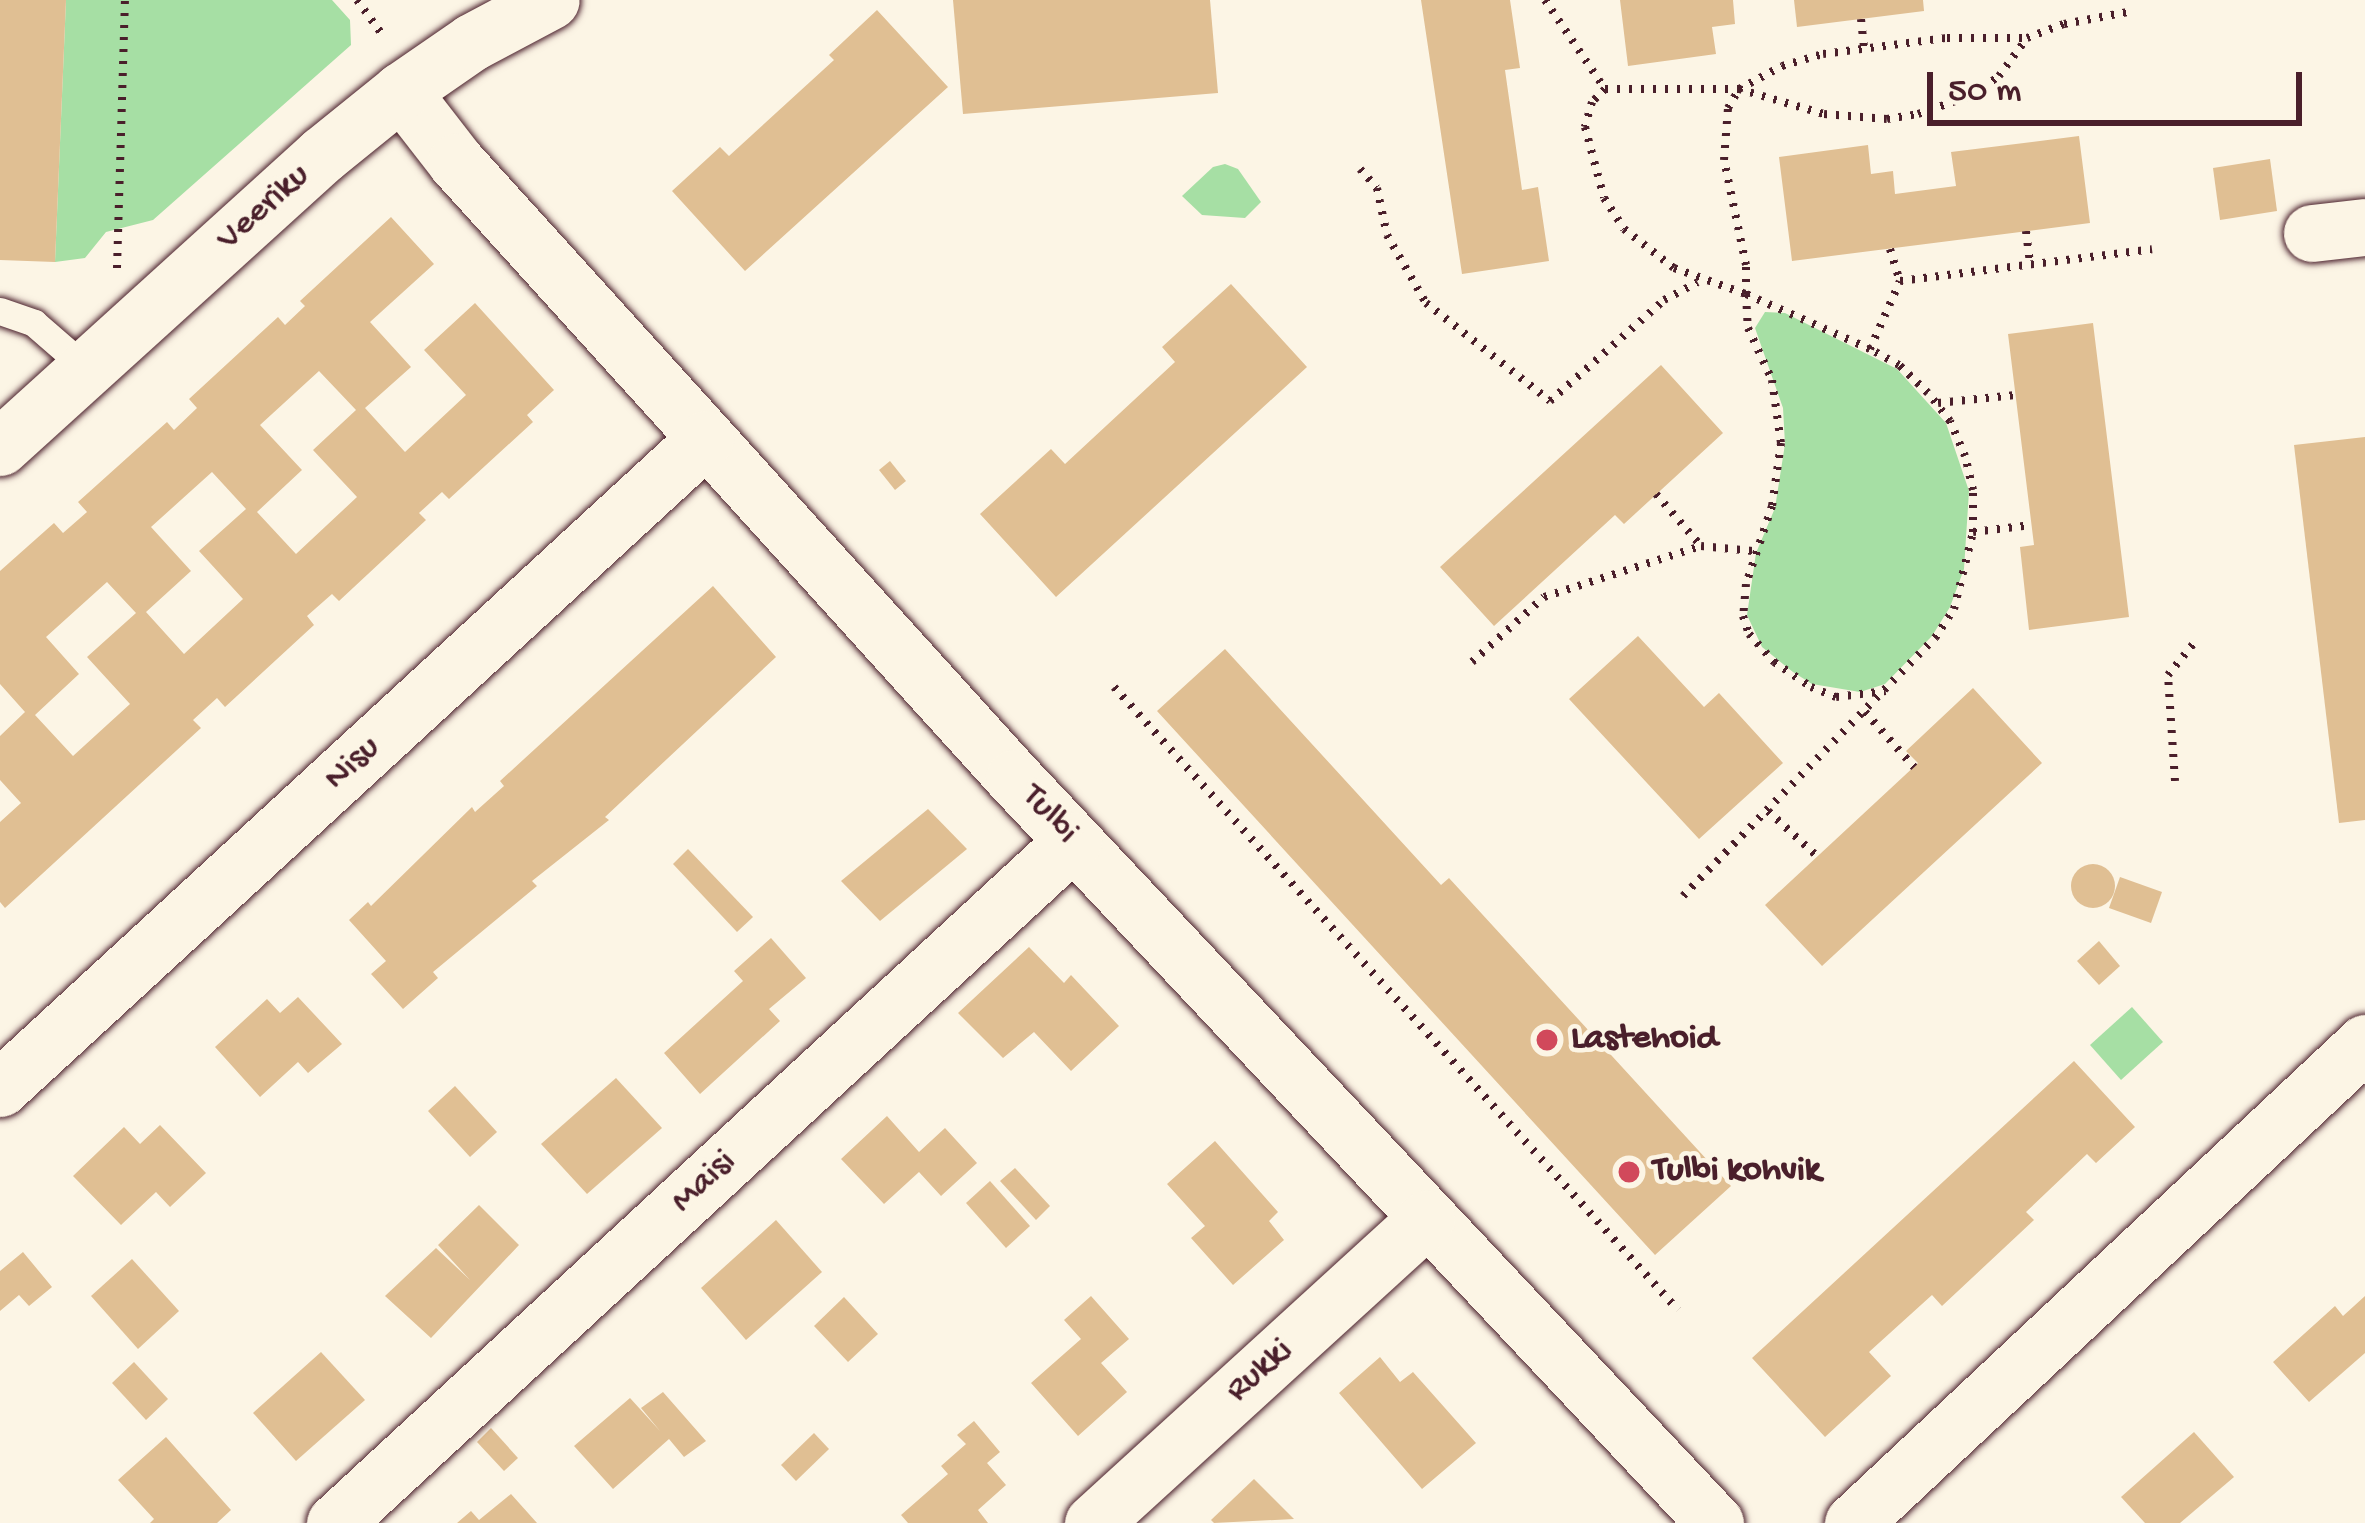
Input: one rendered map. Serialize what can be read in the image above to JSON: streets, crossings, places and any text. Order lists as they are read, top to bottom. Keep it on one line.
{"streets":{"street":["Veeriku","Nisu","Tulbi","Maisi","Rukki"]},"crossings":[["Veeriku","Tulbi"],["Nisu","Tulbi"],["Tulbi","Maisi"],["Tulbi","Rukki"]],"places":["Lastehoid","Tulbi kohvik"],"scale_bar":"50 m"}
